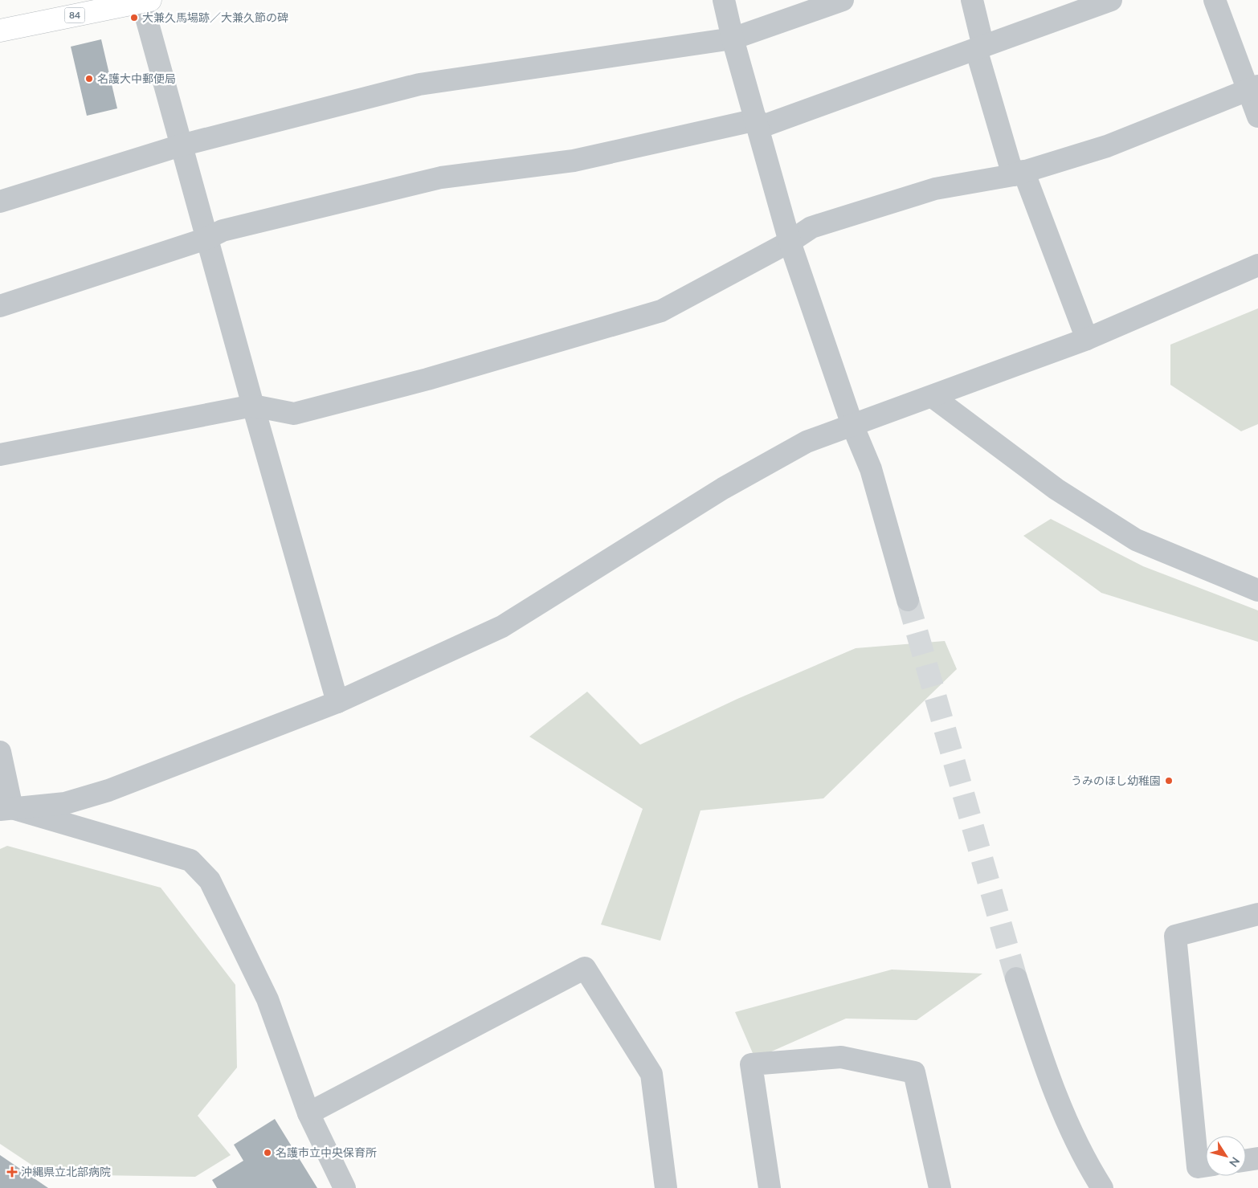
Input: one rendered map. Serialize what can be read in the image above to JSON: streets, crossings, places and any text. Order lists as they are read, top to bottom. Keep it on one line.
{"streets":{"main road":["84"]},"places":{"other":["大兼久馬場跡／大兼久節の碑","名護大中郵便局","うみのほし幼稚園","名護市立中央保育所"],"health":["沖縄県立北部病院"]},"north":"bottom right"}
